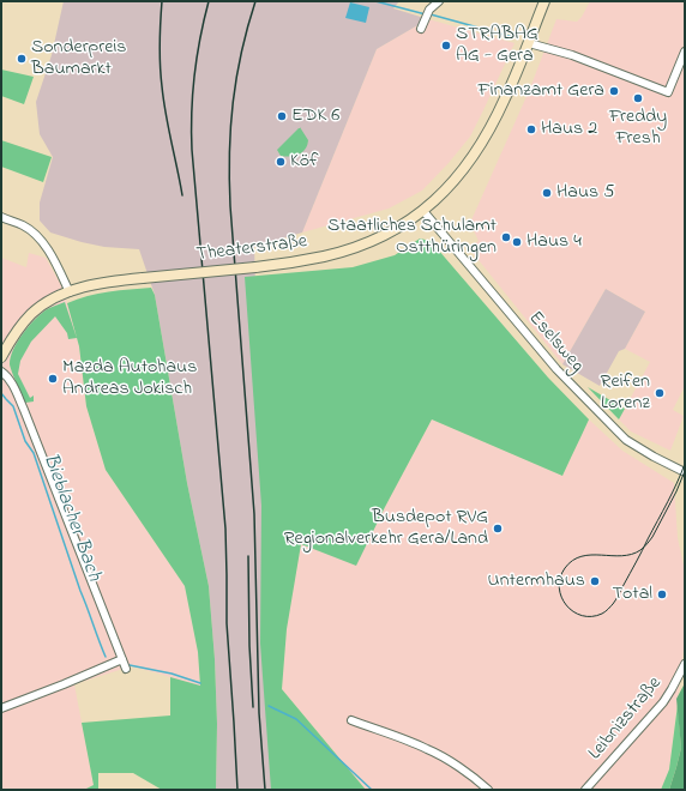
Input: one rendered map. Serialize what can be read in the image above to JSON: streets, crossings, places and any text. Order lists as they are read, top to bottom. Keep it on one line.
{"streets":{"main road":["Theaterstraße"],"street":["Eselsweg","Leibnizstraße"]},"crossings":[["Theaterstraße","Eselsweg"]],"water":["Bieblacher Bach"],"places":["STRABAG AG - Gera","Sonderpreis Baumarkt","Finanzamt Gera","Freddy Fresh","EDK 6","Haus 2","Köf","Haus 5","Staatliches Schulamt Ostthüringen","Haus 4","Mazda Autohaus Andreas Jokisch","Reifen Lorenz","Busdepot RVG Regionalverkehr Gera/Land","Untermhaus","Total"]}
